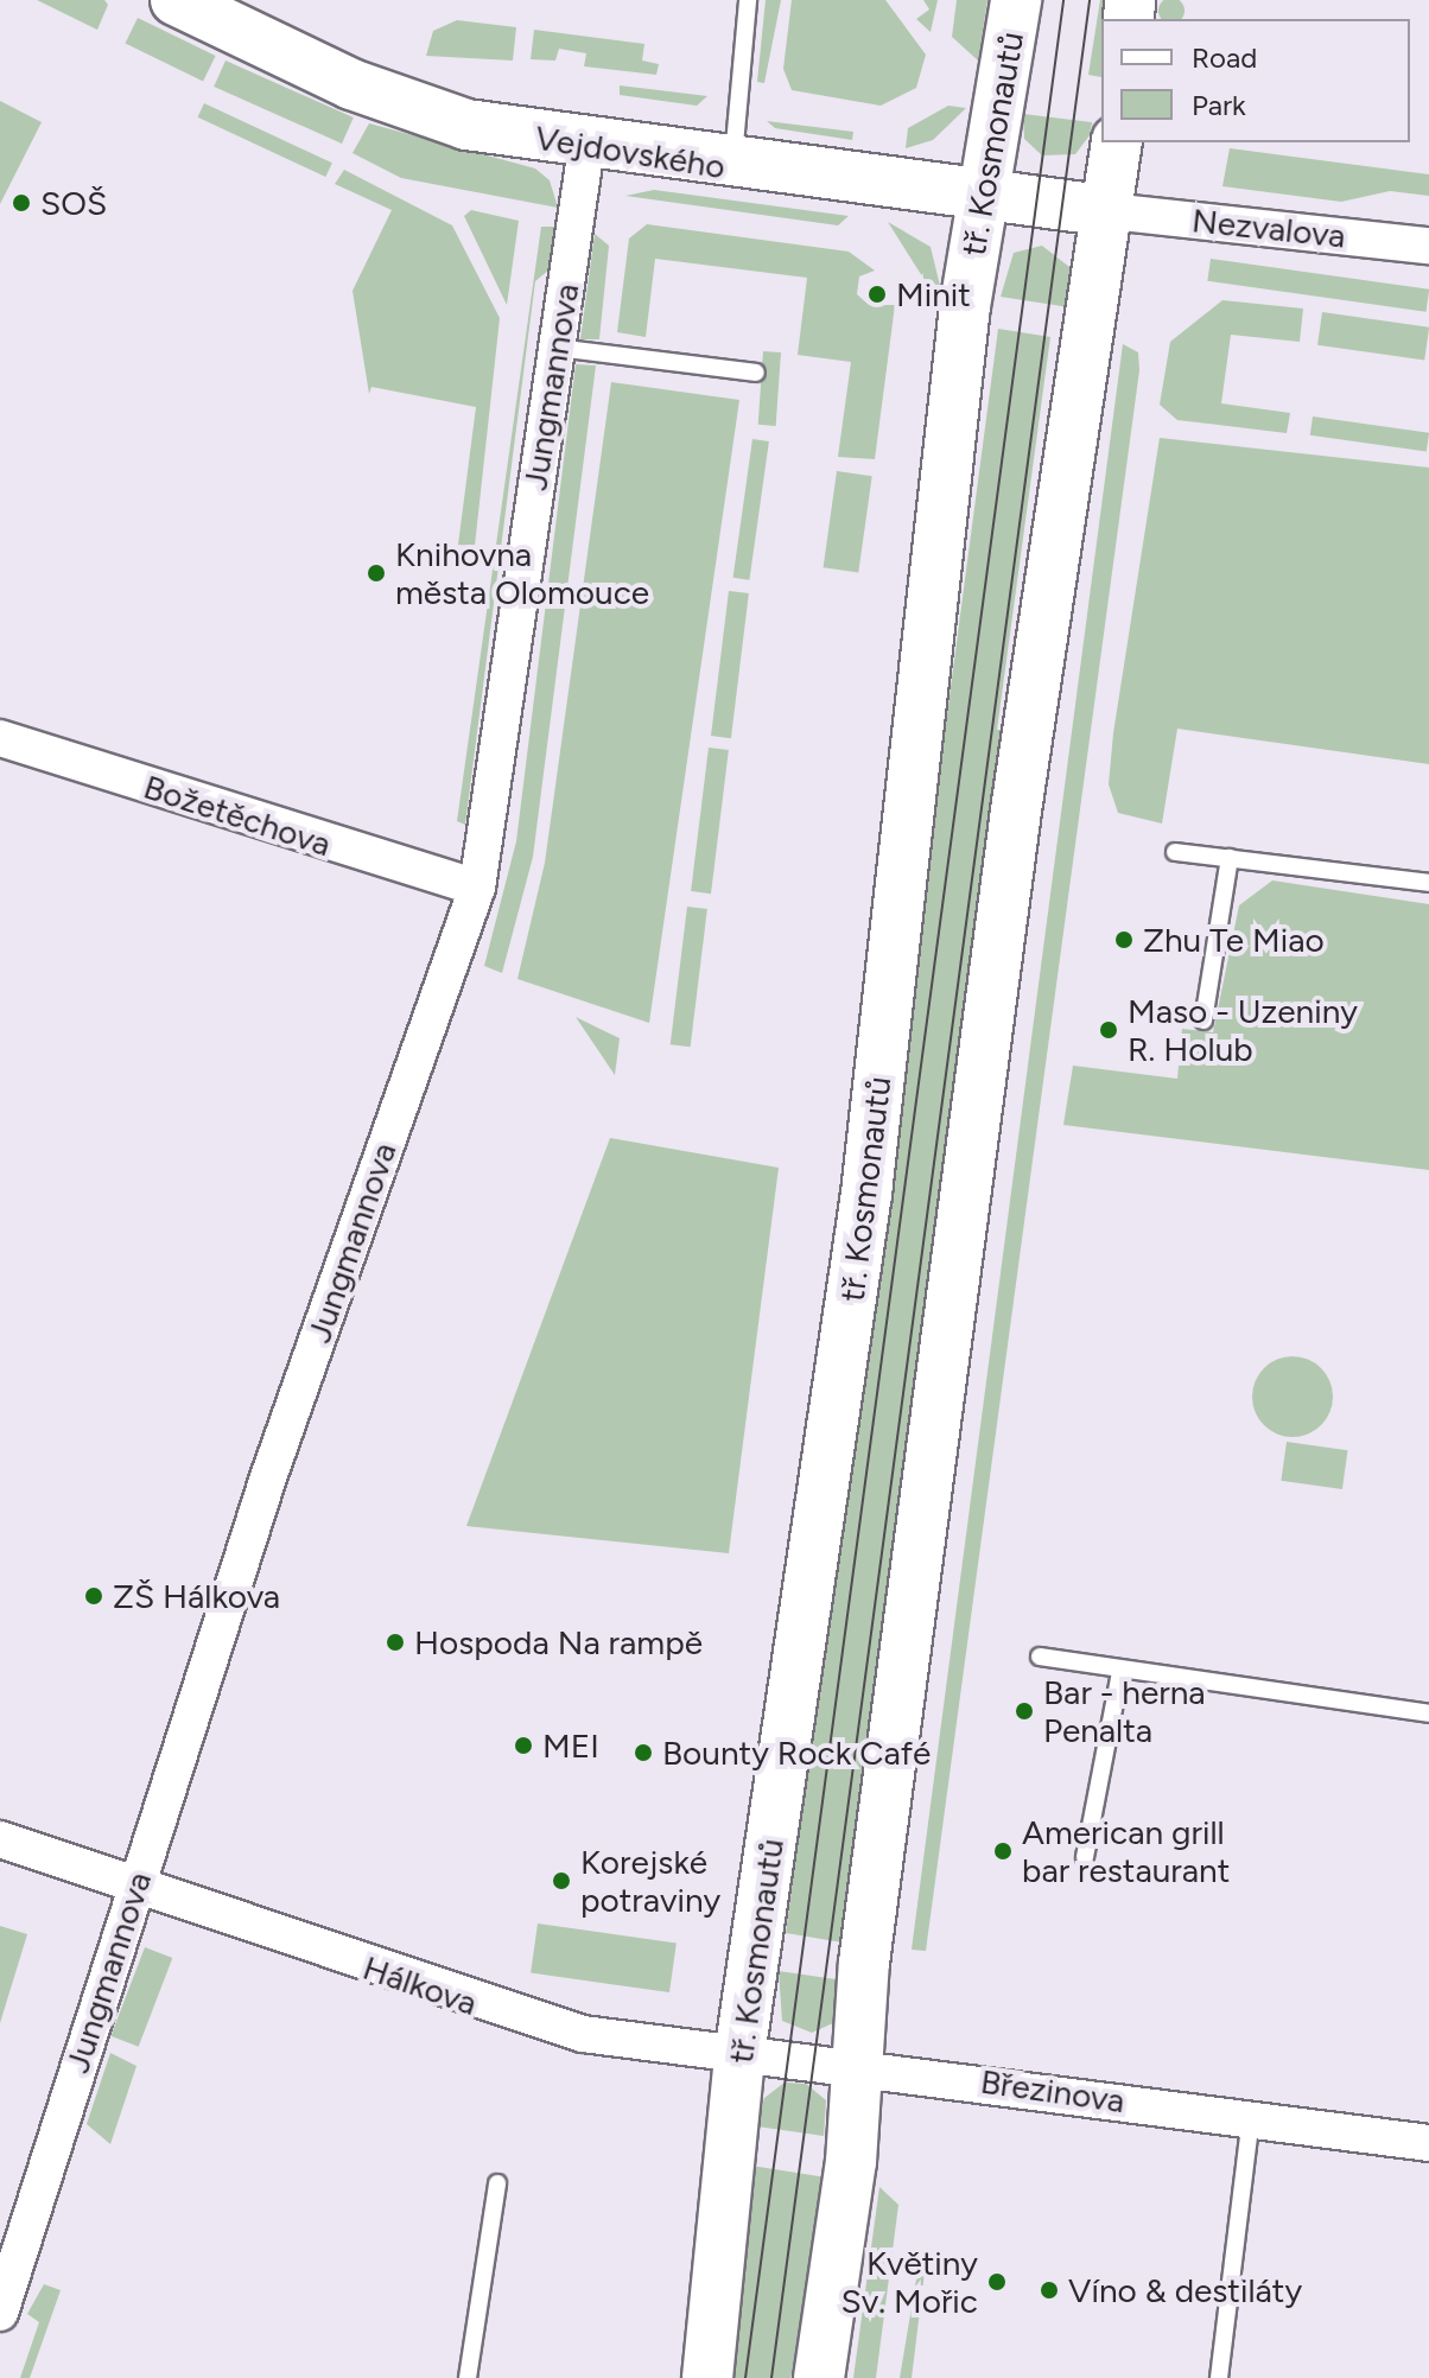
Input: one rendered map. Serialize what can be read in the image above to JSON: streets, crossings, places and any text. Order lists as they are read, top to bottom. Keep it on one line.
{"streets":{"street":["tř. Kosmonautů","Vejdovského","Nezvalova","Jungmannova","Božetěchova","Hálkova","Březinova"]},"crossings":[["tř. Kosmonautů","Vejdovského"],["tř. Kosmonautů","Hálkova"],["Vejdovského","Nezvalova"],["Vejdovského","Jungmannova"],["Jungmannova","Božetěchova"],["Jungmannova","Hálkova"],["Hálkova","Březinova"]],"places":["SOŠ","Minit","Knihovna města Olomouce","Zhu Te Miao","Maso - Uzeniny R. Holub","ZŠ Hálkova","Hospoda Na rampě","Bar - herna Penalta","MEI","Bounty Rock Café","American grill bar restaurant","Korejské potraviny","Květiny Sv. Mořic","Víno & destiláty"],"legend":["Road","Park"]}
